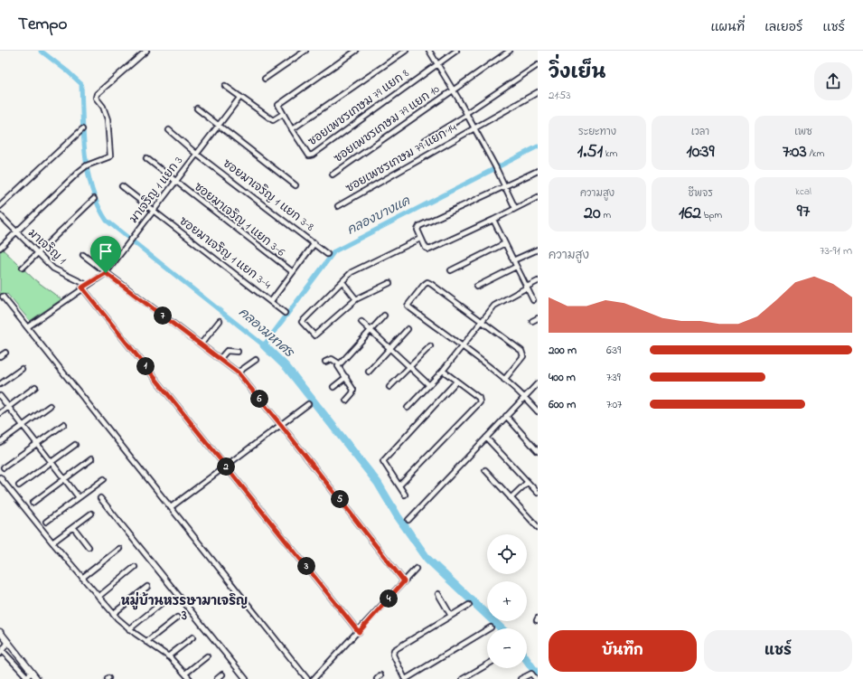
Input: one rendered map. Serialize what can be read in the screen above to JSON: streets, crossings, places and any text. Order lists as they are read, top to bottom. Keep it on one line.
{"streets":{"street":["ซอยเพชรเกษม 79 แยก 8","ซอยเพชรเกษม 79 แยก 10","ซอยเพชรเกษม 79 แยก 14","มาเจริญ 1 แยก 3","ซอยมาเจริญ 1 แยก 3-8","ซอยมาเจริญ 1 แยก 3-6","มาเจริญ 1","ซอยมาเจริญ 1 แยก 3-4"]},"crossings":[["มาเจริญ 1 แยก 3","ซอยมาเจริญ 1 แยก 3-8"],["มาเจริญ 1 แยก 3","ซอยมาเจริญ 1 แยก 3-6"],["มาเจริญ 1 แยก 3","มาเจริญ 1"],["มาเจริญ 1 แยก 3","ซอยมาเจริญ 1 แยก 3-4"]],"districts":["หมู่บ้านหรรษามาเจริญ 3"],"water":["คลองบางแค","คลองมหาศร"],"page":{"header":"Tempo","nav":["แผนที่","เลเยอร์","แชร์"],"heading":["วิ่งเย็น","21:53"],"stats":[["ระยะทาง","1.51 km"],["เวลา","10:39"],["เพซ","7:03 /km"],["ความสูง","20 m"],["ชีพจร","162 bpm"],["kcal","97"]],"chart":["ความสูง","73–91 m"],"pins":["7","1","6","2","5","3","4"],"list":[{"name":"200 m","note":"6:39"},{"name":"400 m","note":"7:39"},{"name":"600 m","note":"7:07"}],"map_buttons":["+","−"],"buttons":["บันทึก","แชร์"]}}
